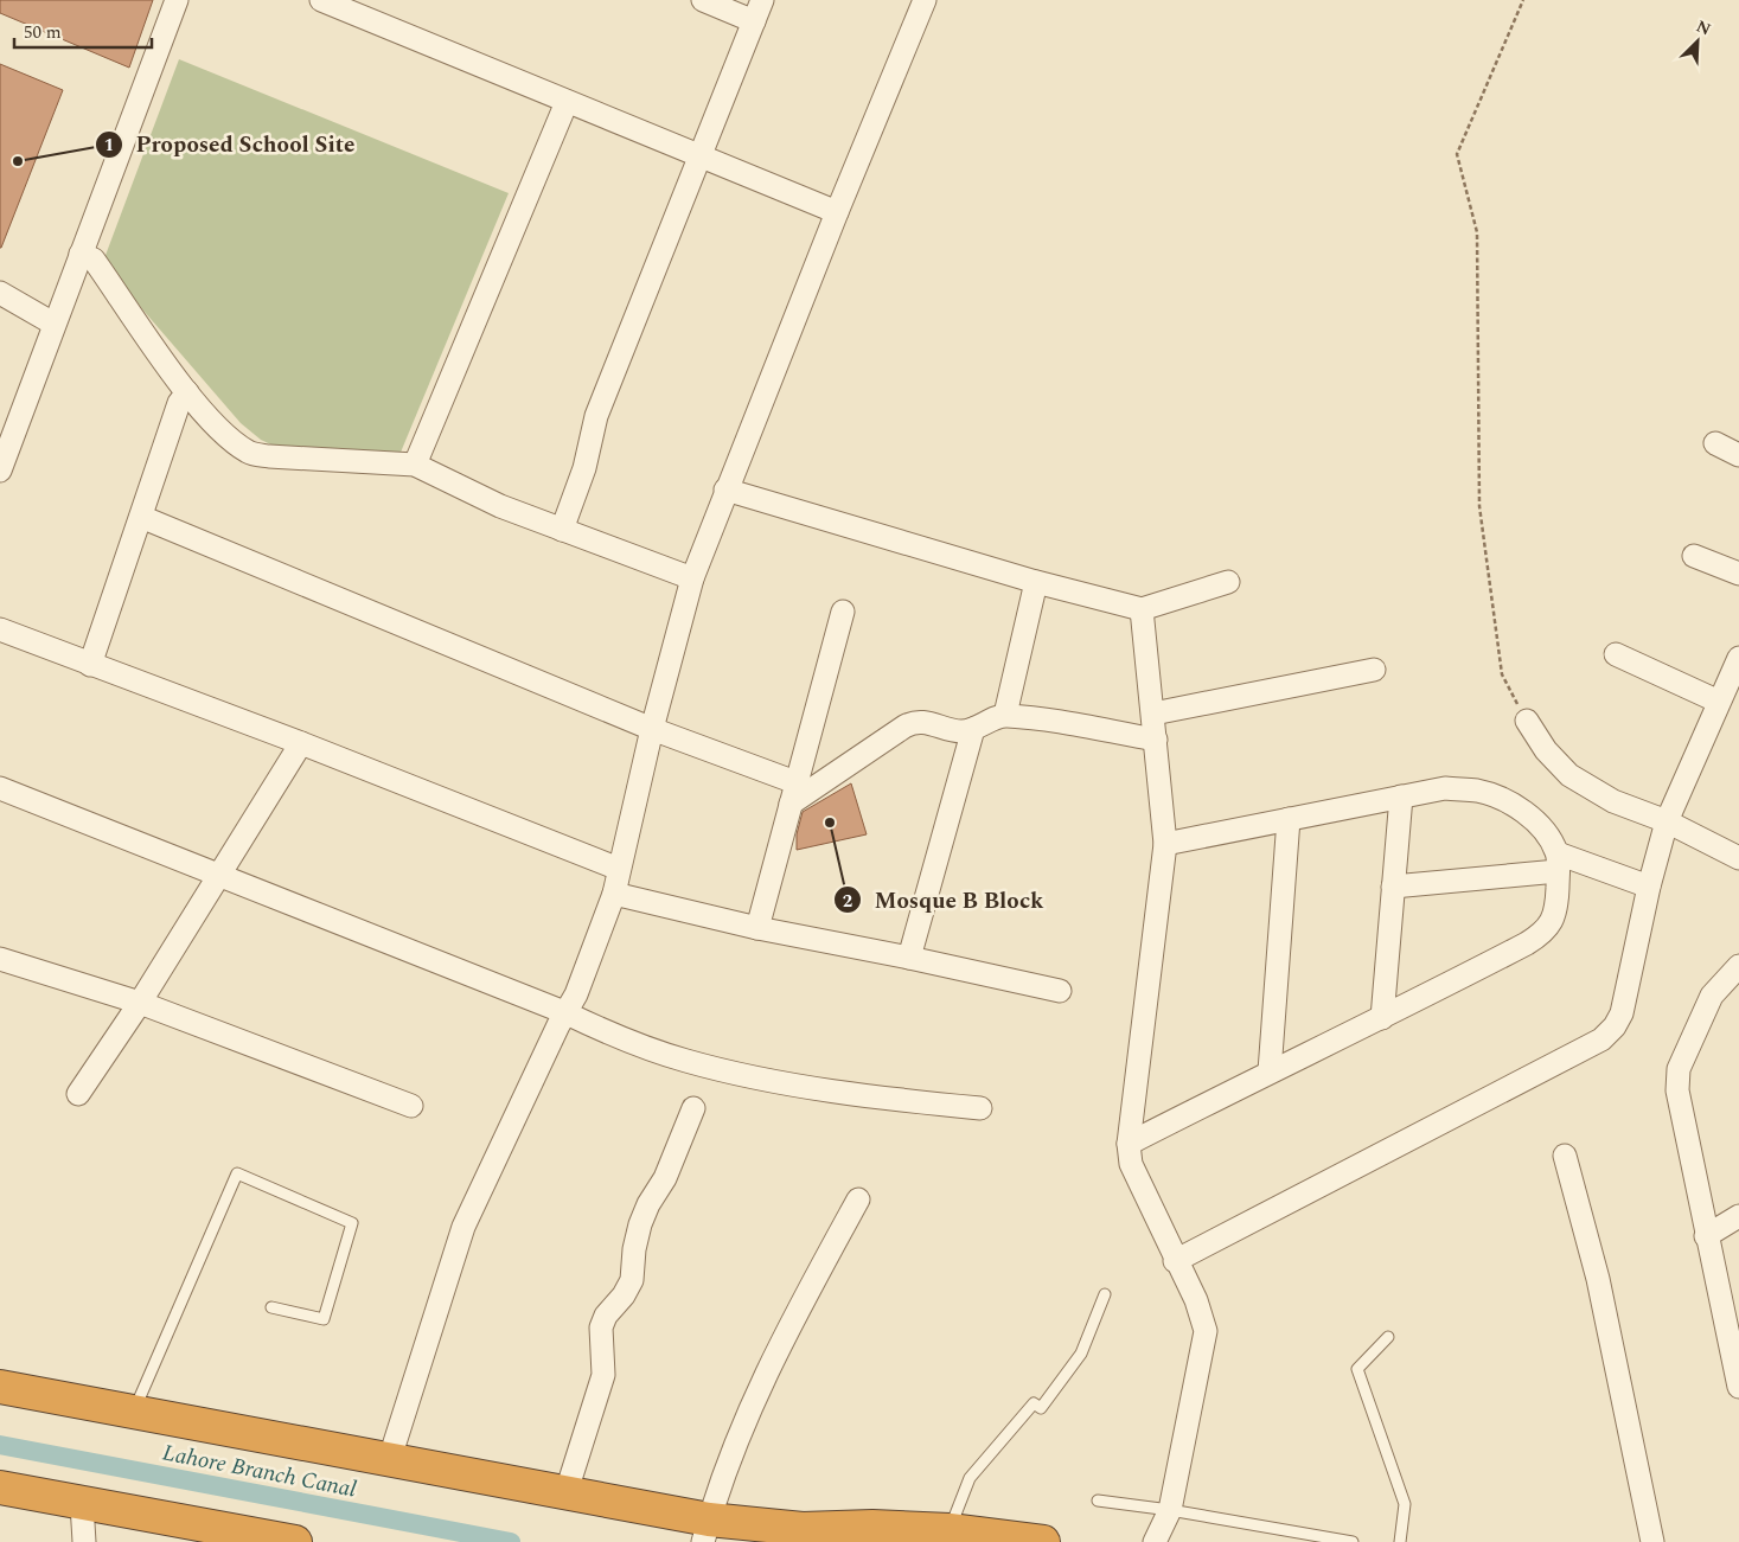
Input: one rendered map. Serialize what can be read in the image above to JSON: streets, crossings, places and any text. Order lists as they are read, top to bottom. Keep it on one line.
{"water":["Lahore Branch Canal"],"places":["Proposed School Site","Mosque B Block"],"scale_bar":"50 m","north":"top right"}
